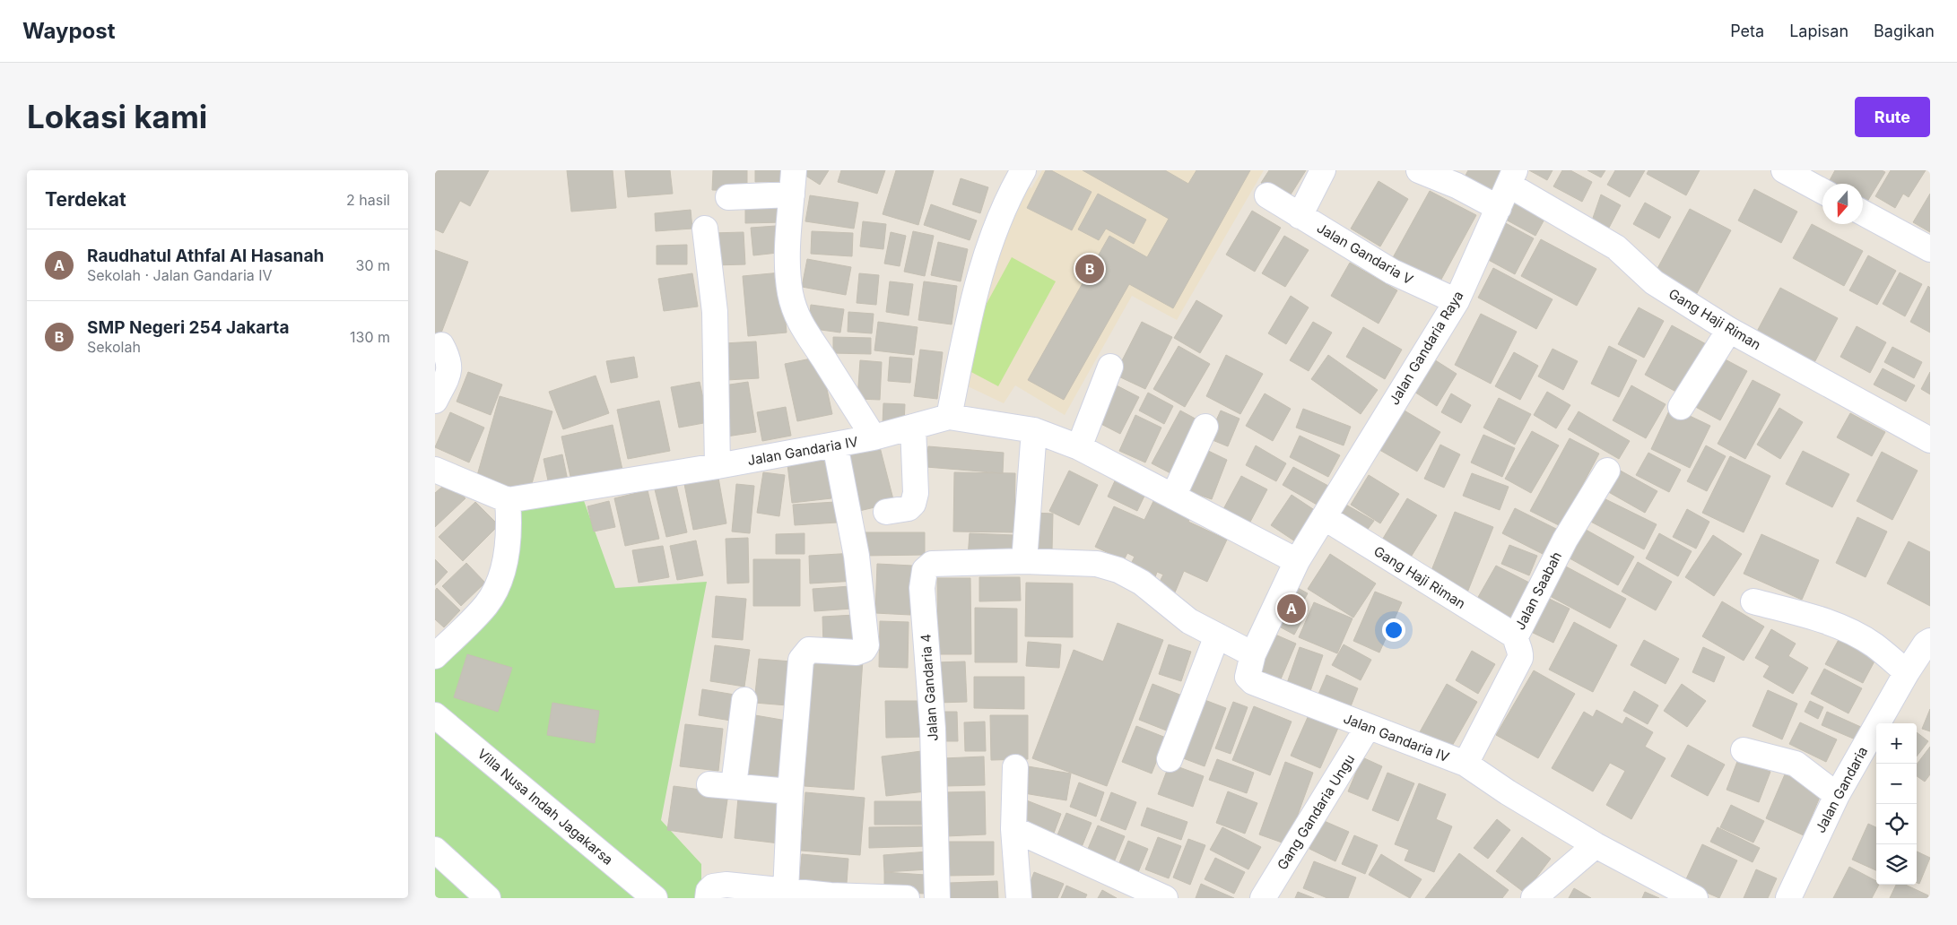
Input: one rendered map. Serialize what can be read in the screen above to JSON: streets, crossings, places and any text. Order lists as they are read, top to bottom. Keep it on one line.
{"streets":{"street":["Jalan Gandaria V","Gang Haji Riman","Jalan Gandaria Raya","Jalan Gandaria IV","Jalan Saabah","Jalan Gandaria 4","Jalan Gandaria","Villa Nusa Indah Jagakarsa","Gang Gandaria Ungu"]},"crossings":[["Jalan Gandaria V","Jalan Gandaria Raya"],["Gang Haji Riman","Jalan Gandaria Raya"],["Gang Haji Riman","Jalan Gandaria IV"],["Gang Haji Riman","Jalan Saabah"],["Jalan Gandaria Raya","Jalan Gandaria IV"],["Jalan Gandaria IV","Jalan Saabah"],["Jalan Gandaria IV","Jalan Gandaria 4"],["Jalan Gandaria IV","Gang Gandaria Ungu"]],"north":"bottom","page":{"header":"Waypost","nav":["Peta","Lapisan","Bagikan"],"buttons":"Rute","title":"Lokasi kami","heading":["Terdekat","2 hasil"],"list":[{"mark":"A","name":"Raudhatul Athfal Al Hasanah","note":"Sekolah · Jalan Gandaria IV","value":"30 m"},{"mark":"B","name":"SMP Negeri 254 Jakarta","note":"Sekolah","value":"130 m"}],"pins":["B","A"],"map_buttons":["+","−"]}}
